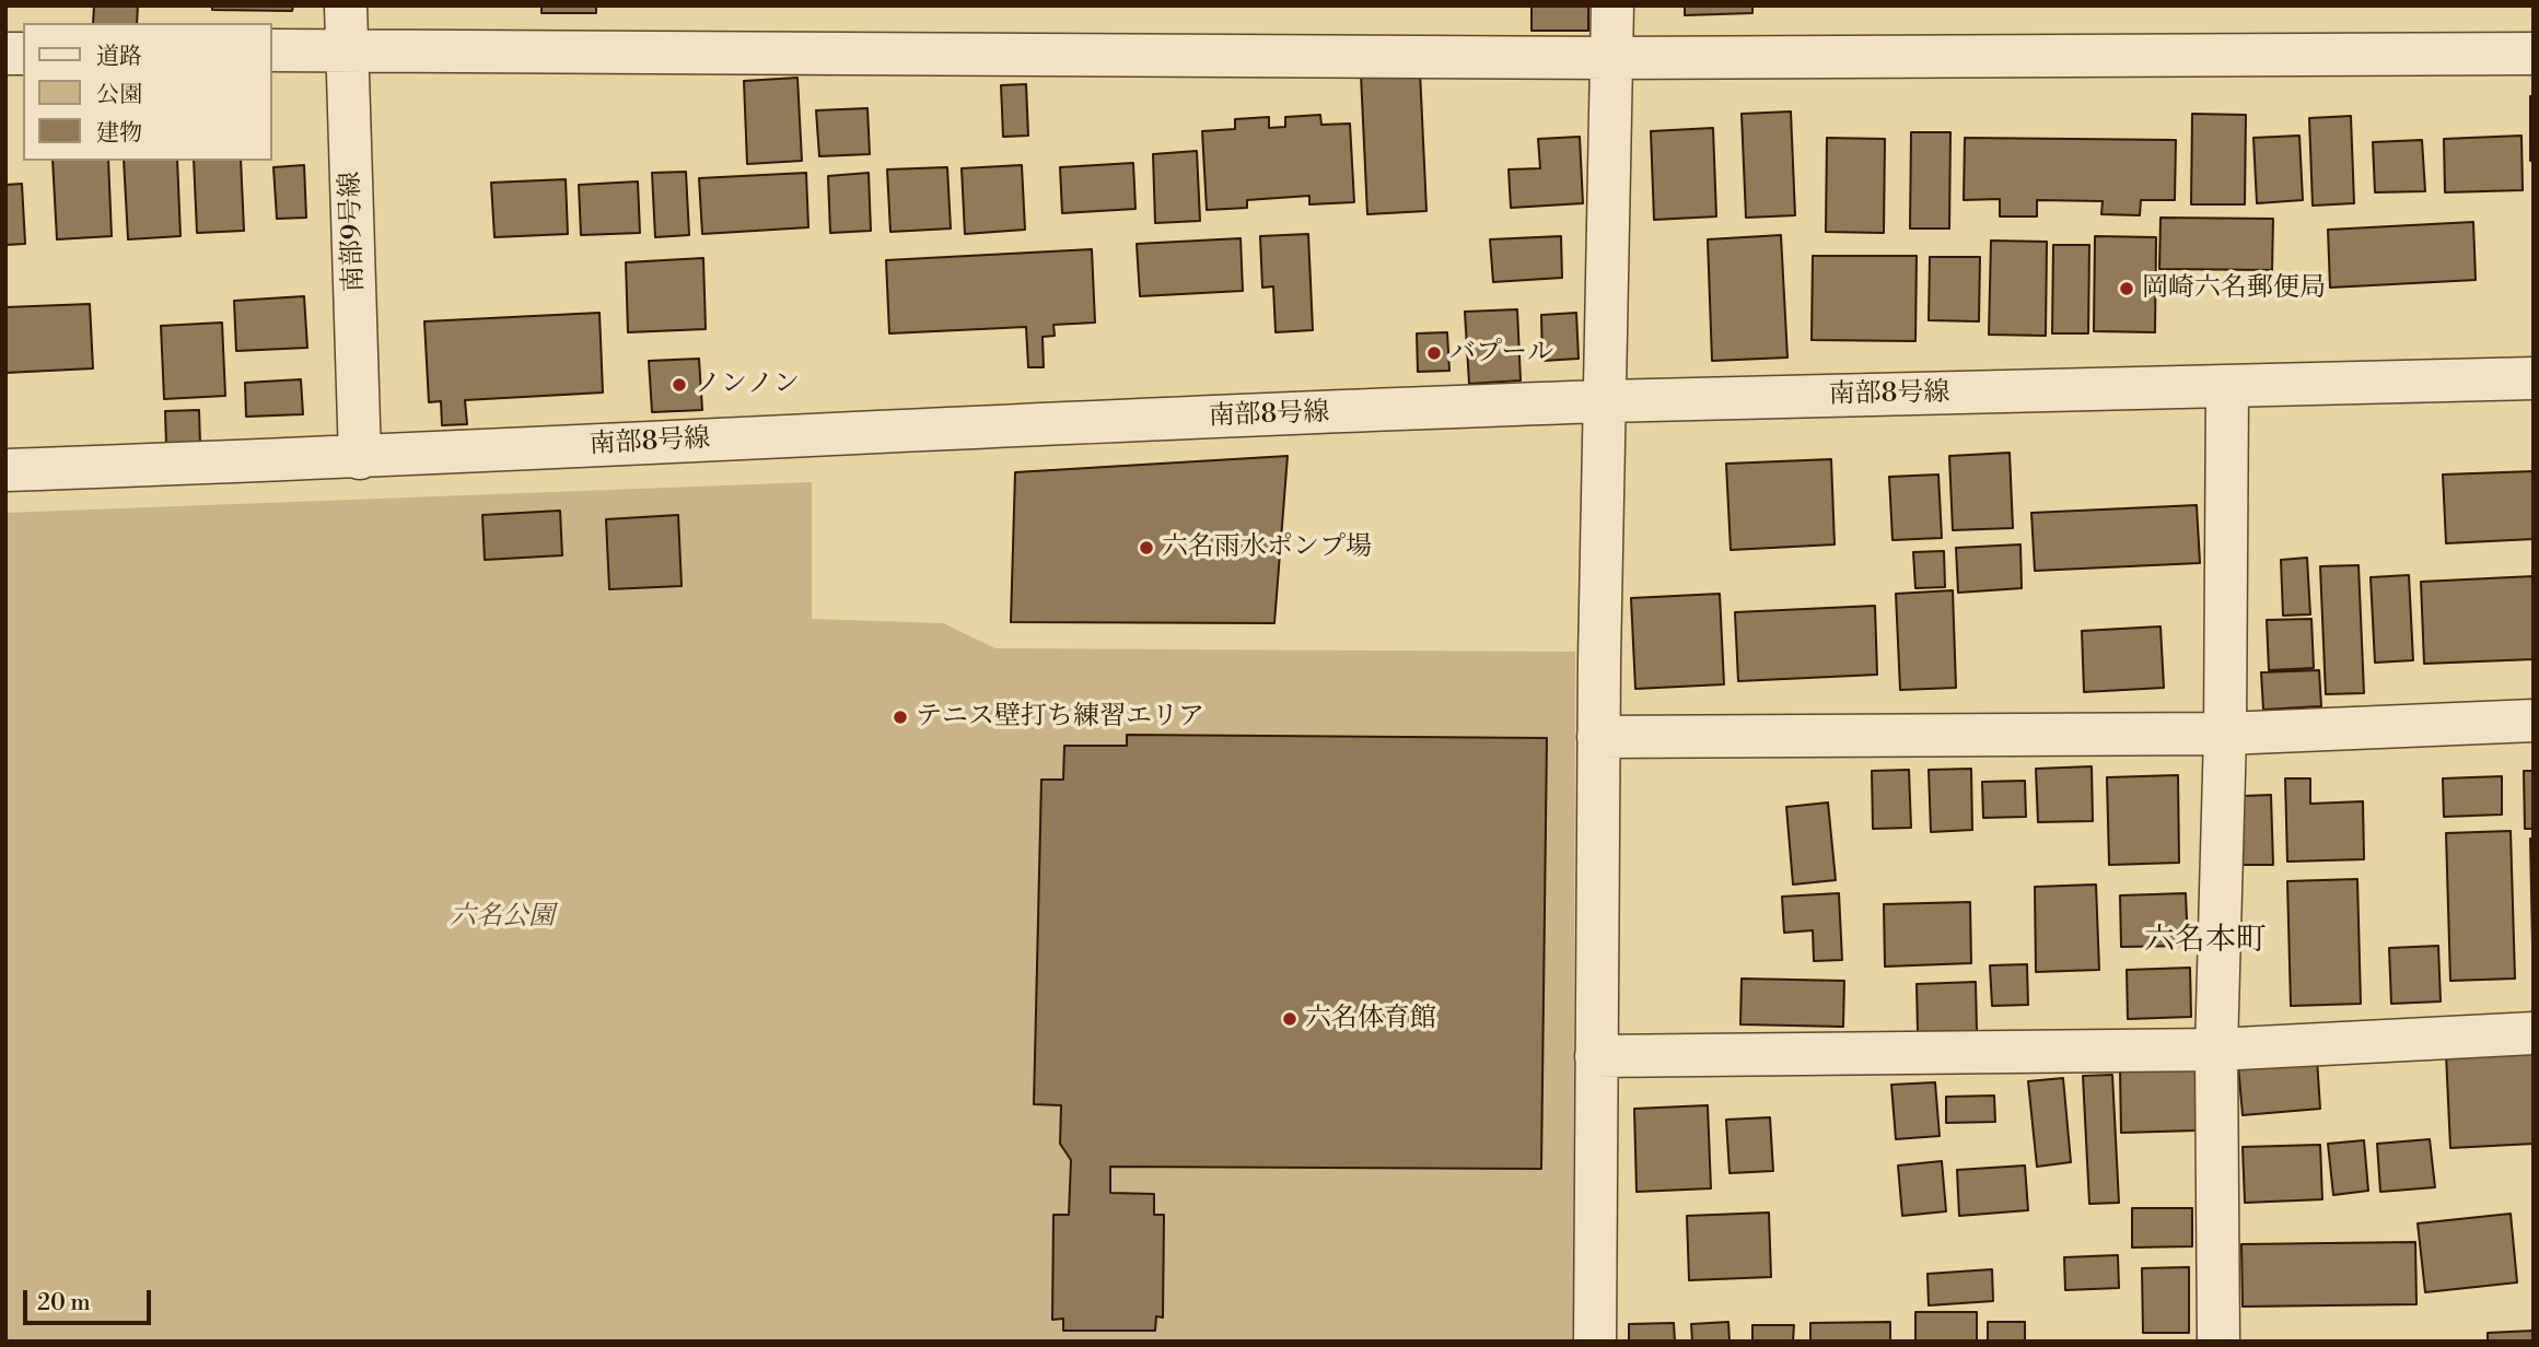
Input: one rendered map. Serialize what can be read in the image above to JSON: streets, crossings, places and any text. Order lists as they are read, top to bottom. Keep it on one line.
{"streets":{"street":["南部9号線","南部8号線"]},"crossings":[["南部9号線","南部8号線"]],"districts":["六名本町"],"parks":["六名公園"],"places":["岡崎六名郵便局","バプール","ノンノン","六名雨水ポンプ場","テニス壁打ち練習エリア","六名体育館"],"legend":["道路","公園","建物"],"scale_bar":"20 m"}
